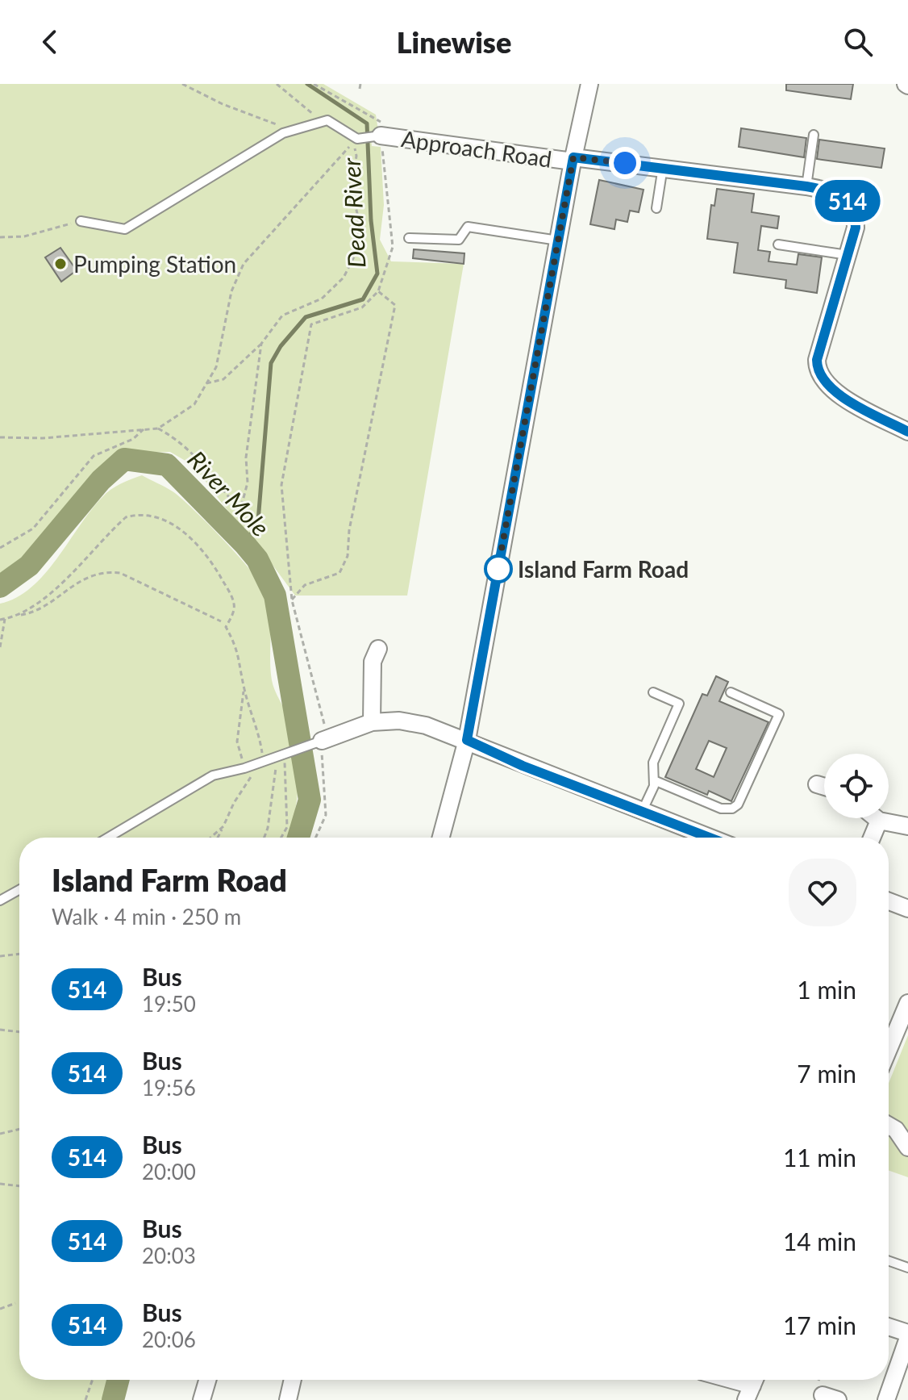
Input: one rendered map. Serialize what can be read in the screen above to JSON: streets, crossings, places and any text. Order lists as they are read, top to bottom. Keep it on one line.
{"streets":{"street":["Approach Road"]},"water":["Dead River","River Mole"],"places":["Pumping Station","Island Farm Road"],"lines":["bus line 514"],"page":{"header":"Linewise","on_map":"514","heading":["Island Farm Road","Walk · 4 min · 250 m"],"list":[{"mark":"514","name":"Bus","note":"19:50","value":"1 min"},{"mark":"514","name":"Bus","note":"19:56","value":"7 min"},{"mark":"514","name":"Bus","note":"20:00","value":"11 min"},{"mark":"514","name":"Bus","note":"20:03","value":"14 min"},{"mark":"514","name":"Bus","note":"20:06","value":"17 min"}]}}
